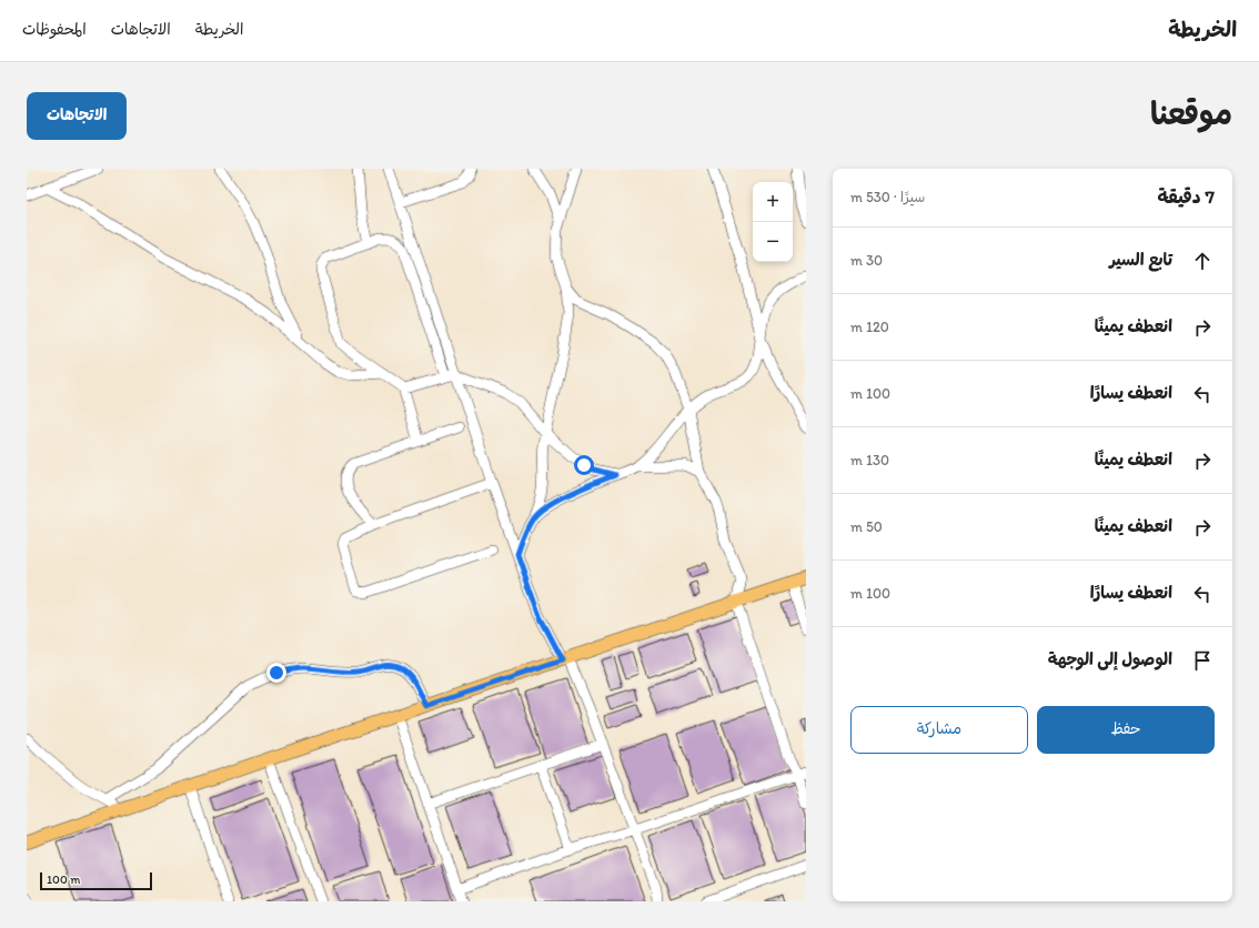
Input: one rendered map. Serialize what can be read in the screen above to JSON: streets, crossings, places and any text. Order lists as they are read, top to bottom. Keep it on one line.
{"scale_bar":"100 m","page":{"header":"الخريطة","nav":["الخريطة","الاتجاهات","المحفوظات"],"title":"موقعنا","buttons":["الاتجاهات",["حفظ","مشاركة"]],"heading":["7 دقيقة","سيرًا · 530 m"],"map_buttons":["+","−"],"list":[["تابع السير","30 m"],["انعطف يمينًا","120 m"],["انعطف يسارًا","100 m"],["انعطف يمينًا","130 m"],["انعطف يمينًا","50 m"],["انعطف يسارًا","100 m"],"الوصول إلى الوجهة"],"scale":"100 m"}}
